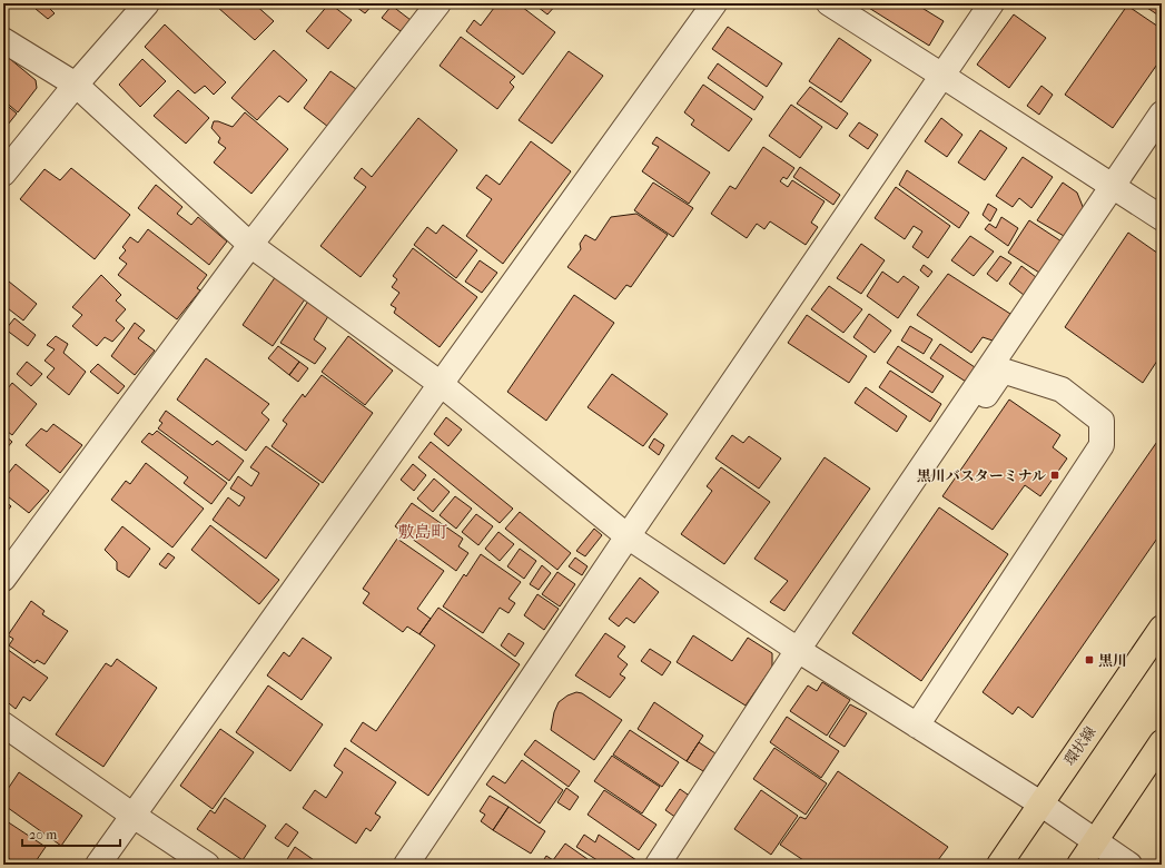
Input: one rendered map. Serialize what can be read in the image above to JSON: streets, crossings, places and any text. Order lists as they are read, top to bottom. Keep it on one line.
{"streets":{"main road":["環状線"]},"districts":["敷島町"],"places":{"transit":["黒川バスターミナル","黒川"]},"scale_bar":"20 m"}
